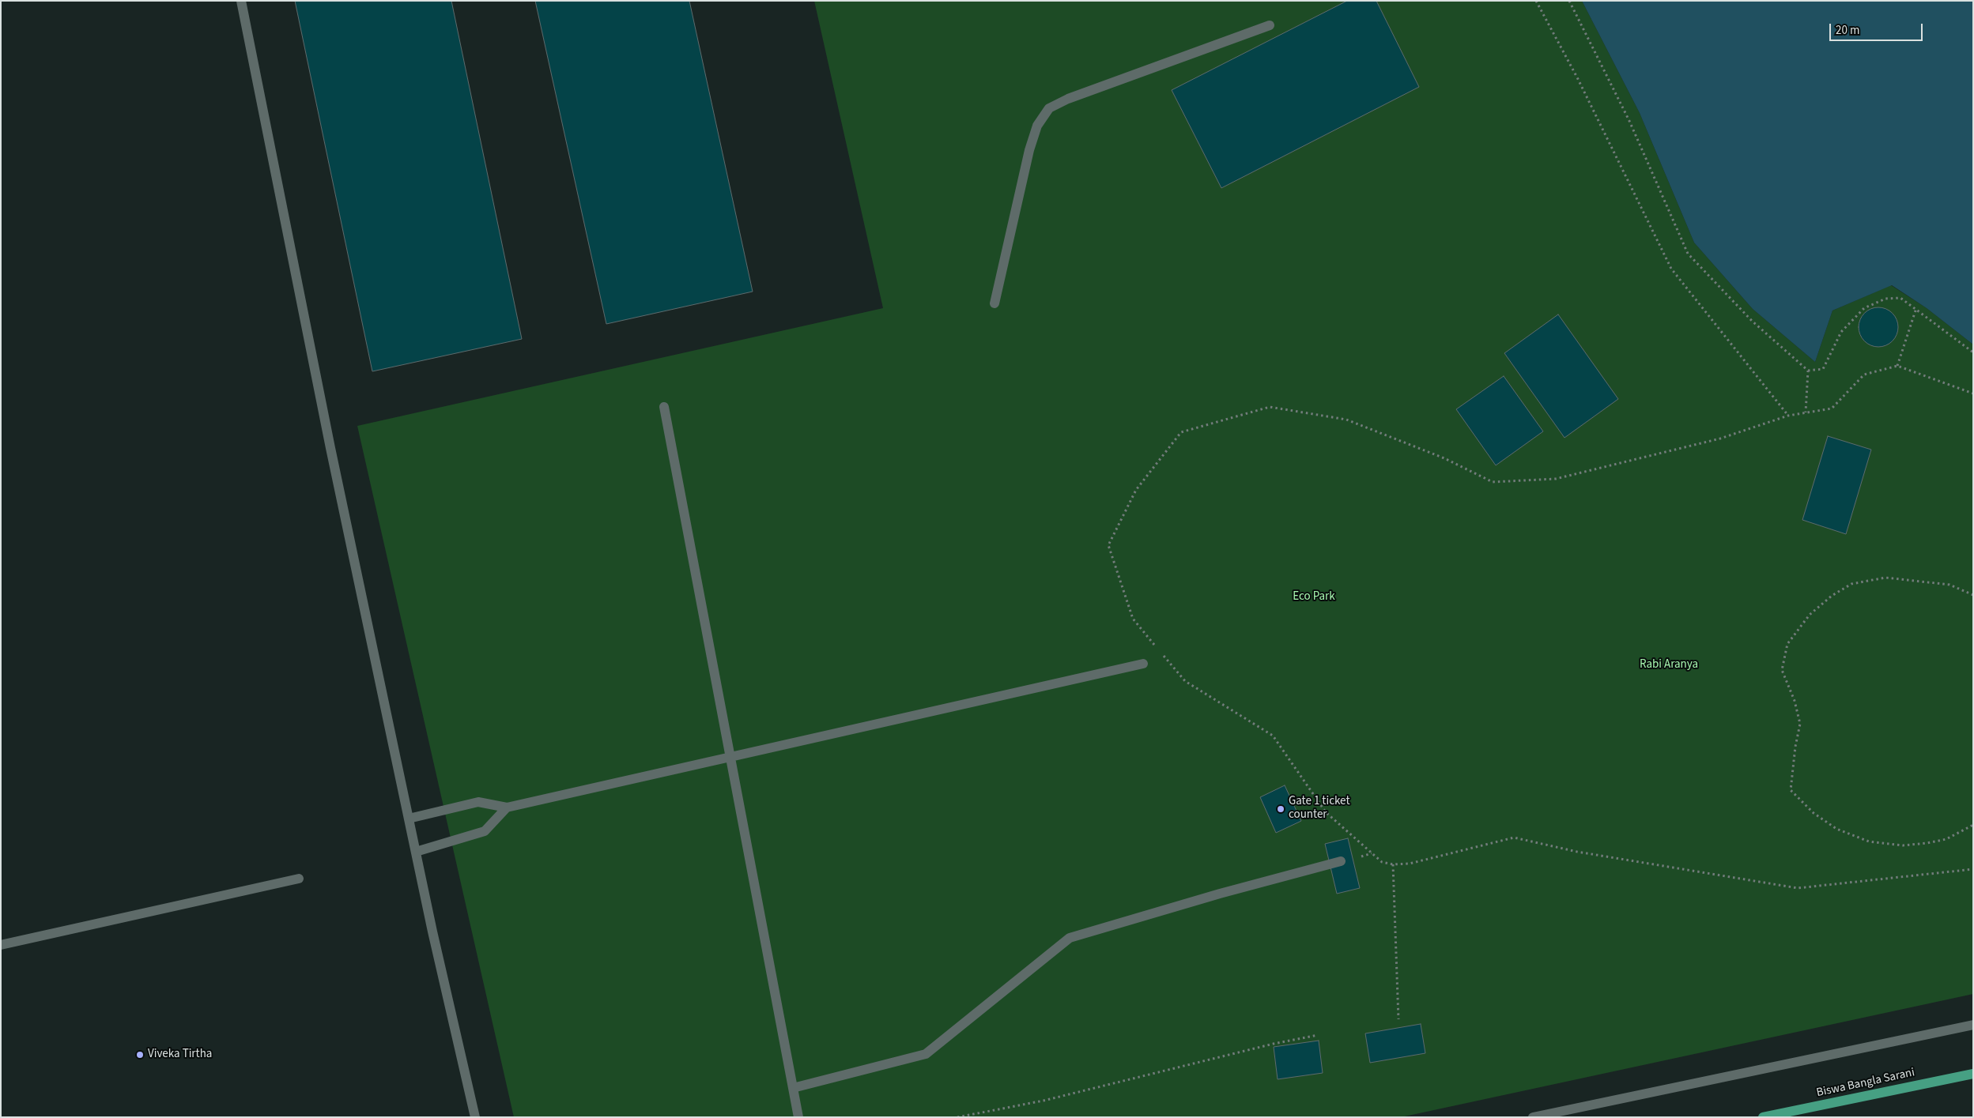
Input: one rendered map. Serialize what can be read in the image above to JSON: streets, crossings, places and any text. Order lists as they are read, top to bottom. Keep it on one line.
{"streets":{"main road":["Biswa Bangla Sarani"]},"parks":["Eco Park","Rabi Aranya"],"places":["Gate 1 ticket counter","Viveka Tirtha"],"scale_bar":"20 m"}
